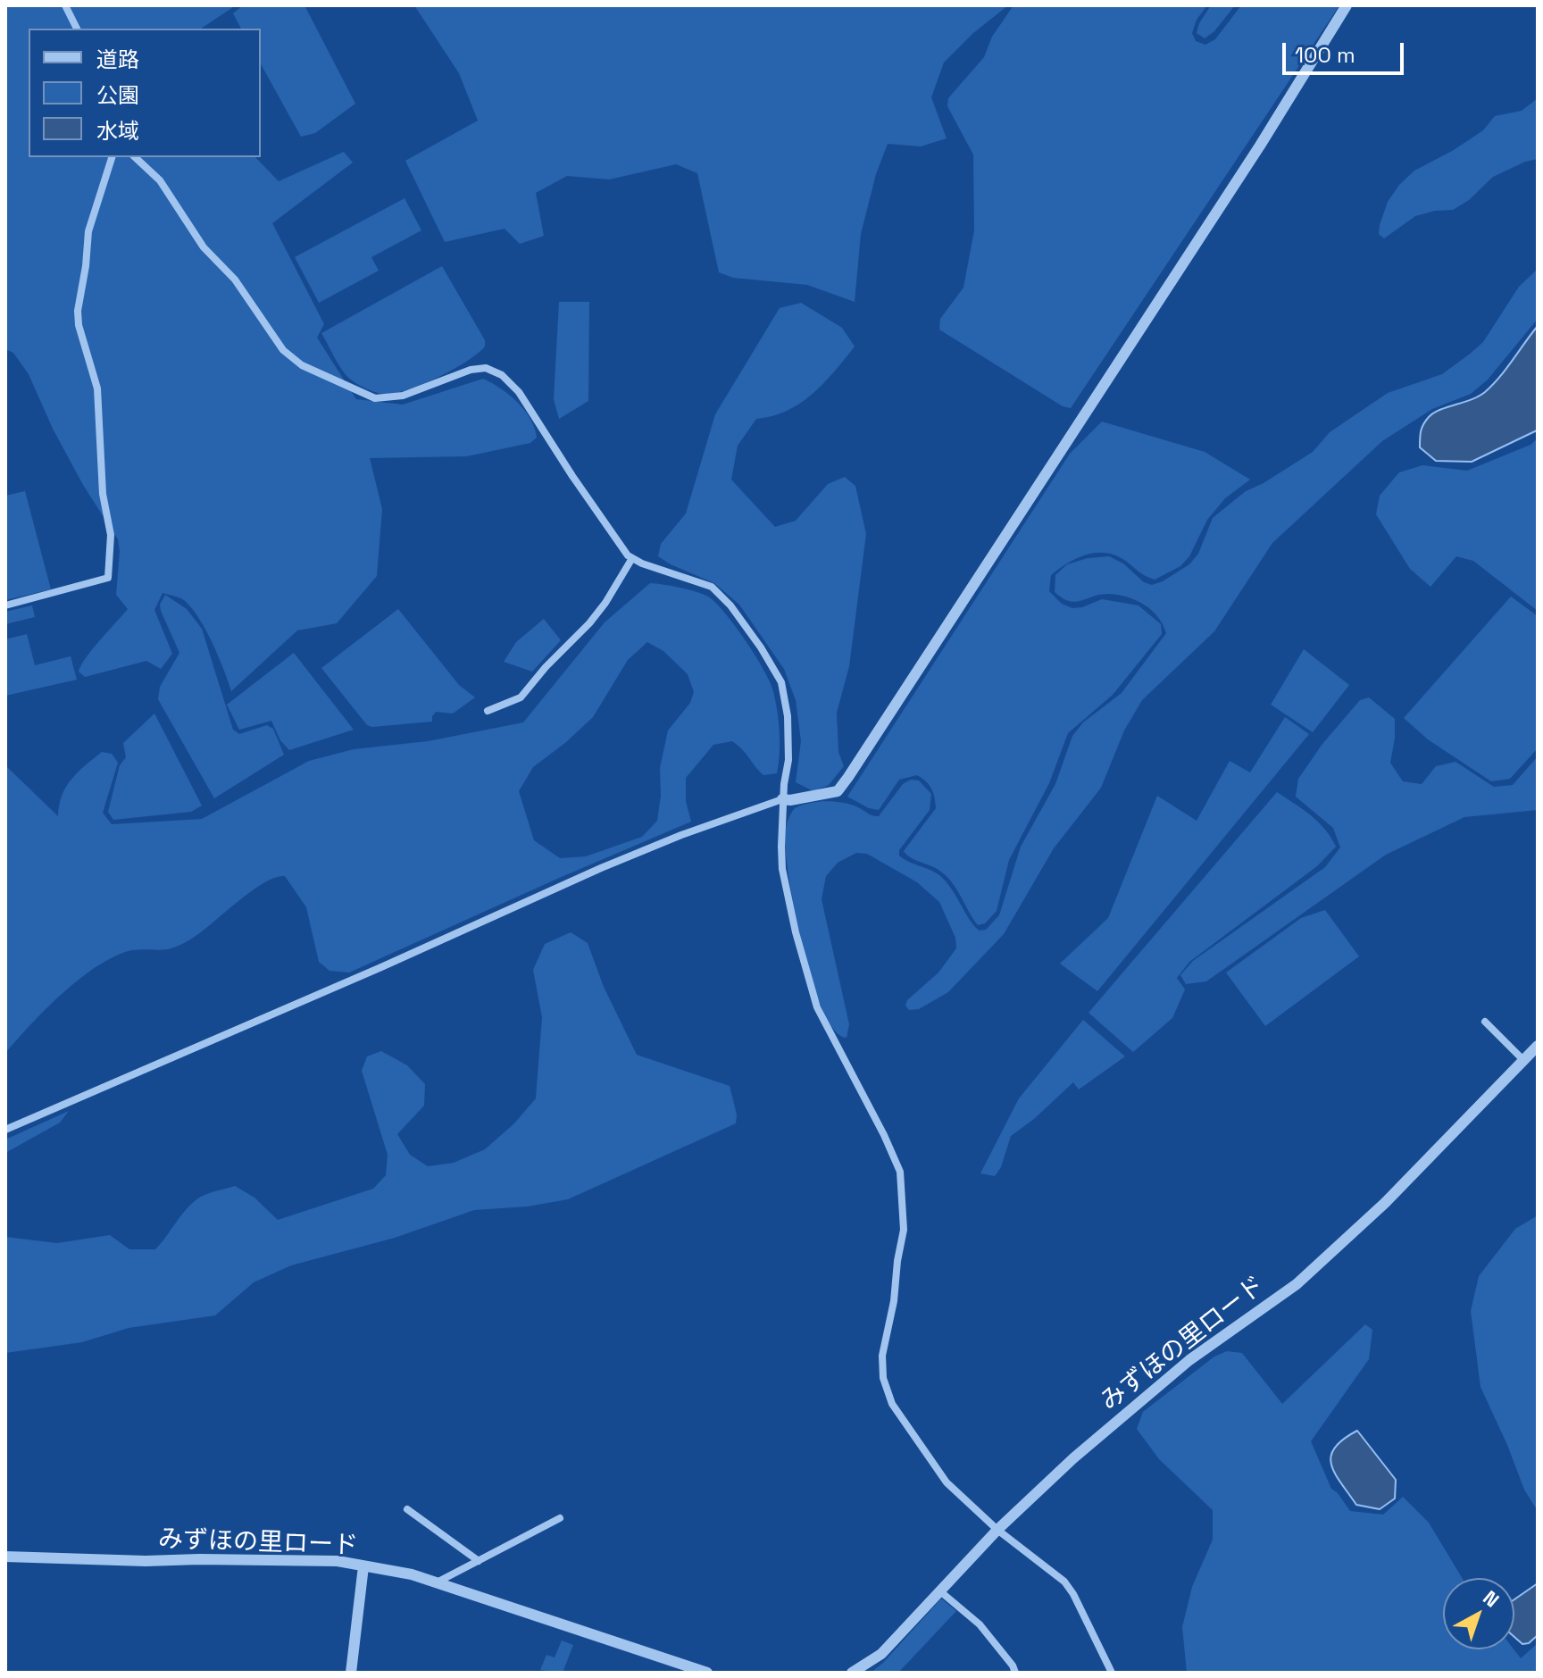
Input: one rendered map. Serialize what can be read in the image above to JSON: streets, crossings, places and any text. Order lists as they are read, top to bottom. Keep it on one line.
{"streets":{"street":["みずほの里ロード"]},"legend":["道路","公園","水域"],"scale_bar":"100 m","north":"top right"}
